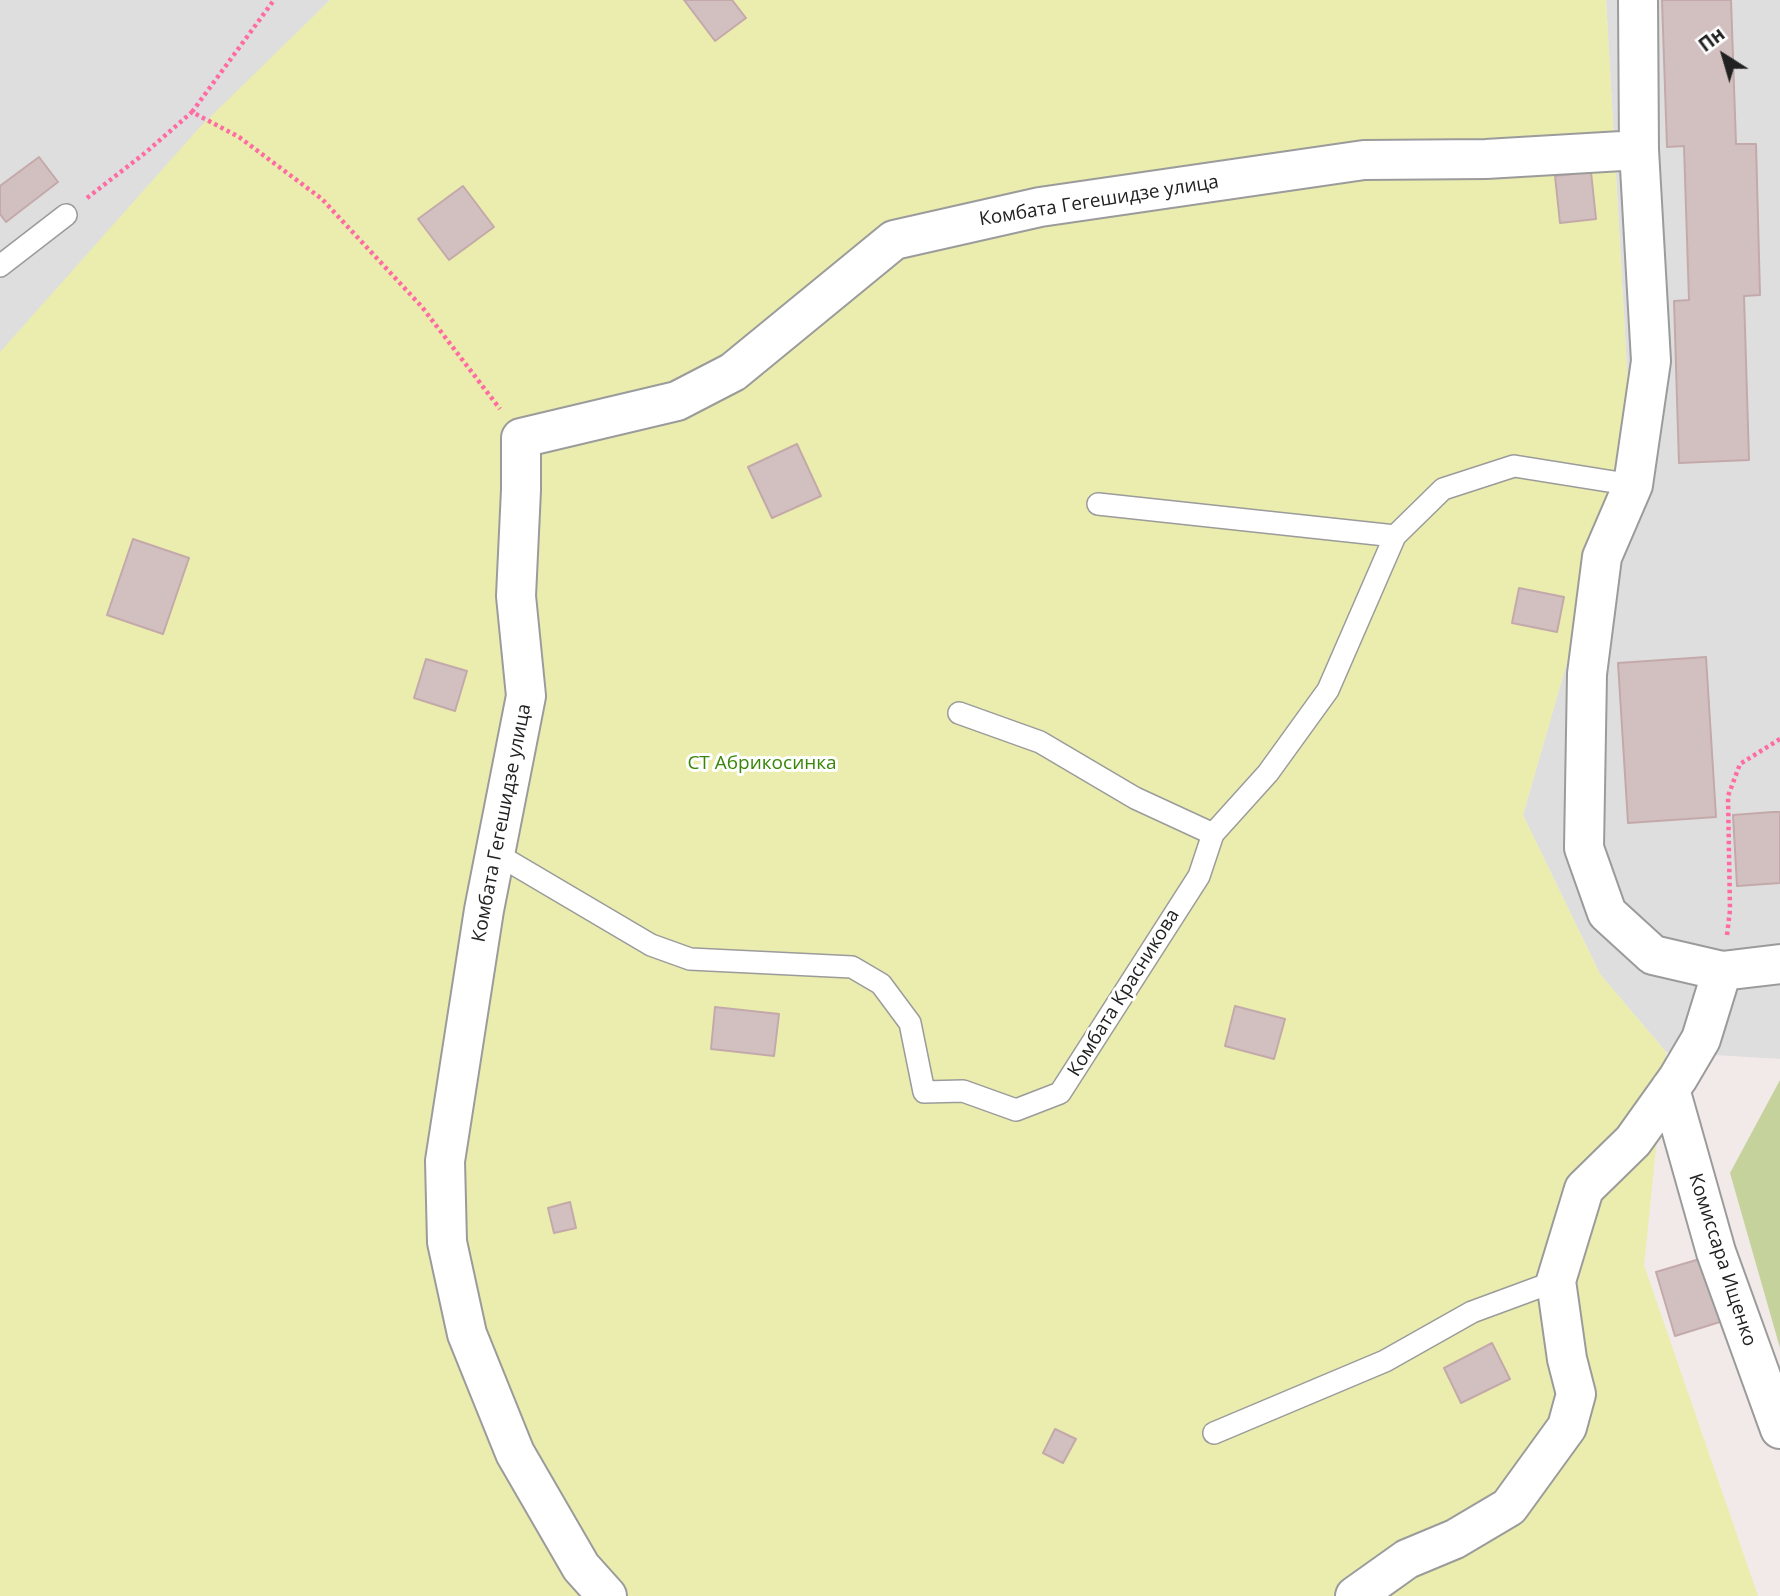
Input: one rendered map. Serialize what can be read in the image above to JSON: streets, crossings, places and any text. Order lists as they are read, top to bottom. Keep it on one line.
{"streets":{"street":["Комбата Гегешидзе улица","Комиссара Ищенко"],"lane":["Комбата Красникова"]},"crossings":[["Комбата Гегешидзе улица","Комбата Красникова"]],"parks":["СТ Абрикосинка"],"north":"top left"}
